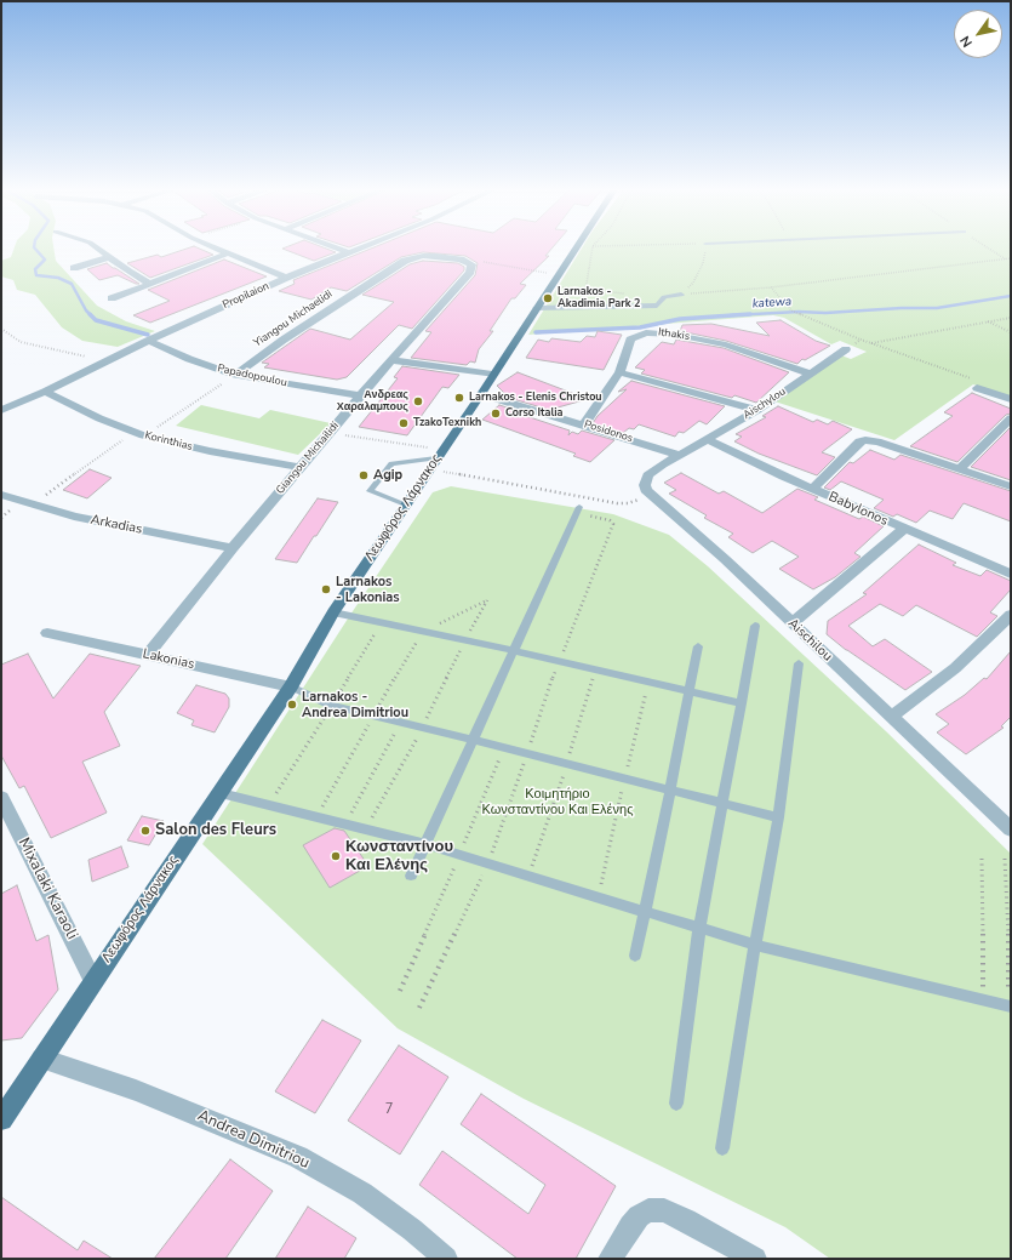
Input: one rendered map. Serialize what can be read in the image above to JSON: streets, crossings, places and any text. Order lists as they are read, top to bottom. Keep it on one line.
{"streets":{"main road":["Λεωφόρος Λάρνακος"],"street":["Propilaion","Yiangou Michaelidi","Ithakis","Papadopoulou","Aischylou","Posidonos","Korinthias","Giangou Michailidi","Babylonos","Arkadias","Aischilou","Lakonias","Mixalaki Karaoli","Andrea Dimitriou"]},"crossings":[["Propilaion","Papadopoulou"],["Propilaion","Korinthias"],["Yiangou Michaelidi","Papadopoulou"],["Yiangou Michaelidi","Giangou Michailidi"],["Ithakis","Aischylou"],["Ithakis","Posidonos"],["Papadopoulou","Giangou Michailidi"],["Aischylou","Posidonos"],["Aischylou","Babylonos"],["Posidonos","Λεωφόρος Λάρνακος"],["Korinthias","Giangou Michailidi"],["Giangou Michailidi","Arkadias"],["Giangou Michailidi","Lakonias"],["Λεωφόρος Λάρνακος","Lakonias"],["Λεωφόρος Λάρνακος","Mixalaki Karaoli"],["Λεωφόρος Λάρνακος","Andrea Dimitriou"]],"water":["katewa"],"parks":["Κοιμητήριο Κωνσταντίνου Και Ελένης"],"places":["Larnakos - Akadimia Park 2","Larnakos - Elenis Christou","Ανδρεας Χαραλαμπους","Corso Italia","TzakoTexnikh","Agip","Larnakos - Lakonias","Larnakos - Andrea Dimitriou","Salon des Fleurs","Κωνσταντίνου Και Ελένης"],"house_numbers":["7"],"north":"bottom left"}
